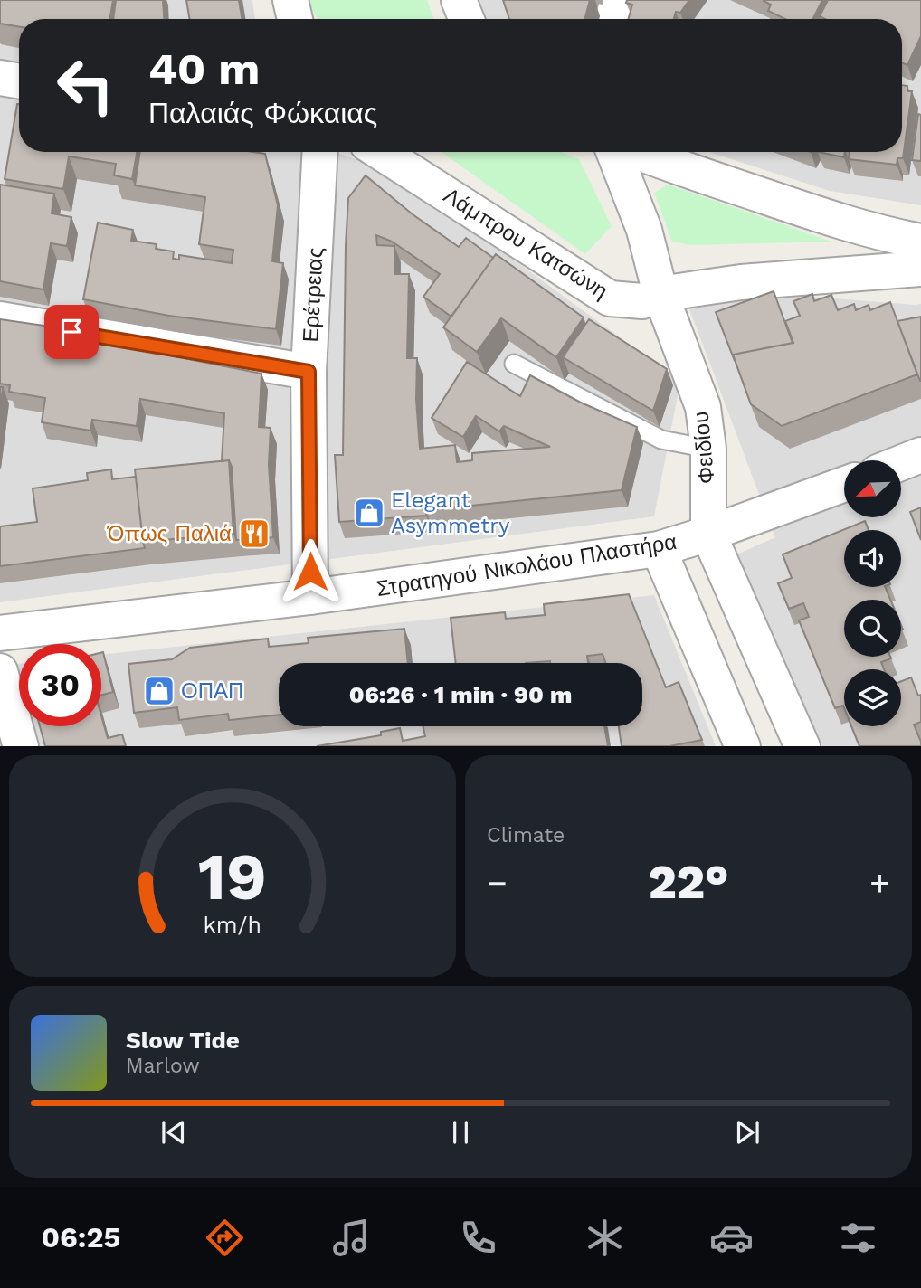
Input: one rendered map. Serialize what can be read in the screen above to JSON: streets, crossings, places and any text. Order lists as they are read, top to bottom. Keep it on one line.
{"streets":{"street":["Λάμπρου Κατσώνη","Ερέτρειας","Φειδίου","Στρατηγού Νικολάου Πλαστήρα"]},"crossings":[["Λάμπρου Κατσώνη","Φειδίου"],["Ερέτρειας","Στρατηγού Νικολάου Πλαστήρα"],["Φειδίου","Στρατηγού Νικολάου Πλαστήρα"]],"places":{"shop":["Elegant Asymmetry","ΟΠΑΠ"],"restaurant":["Όπως Παλιά"]},"north":"bottom left","page":{"turn":["40 m","Παλαιάς Φώκαιας"],"limit":"30","trip":"06:26 · 1 min · 90 m","tile":"Climate","heat":["−","22°","+"],"song":["Slow Tide","Marlow"],"tabs":"06:25","gauge":["19","km/h"]}}
